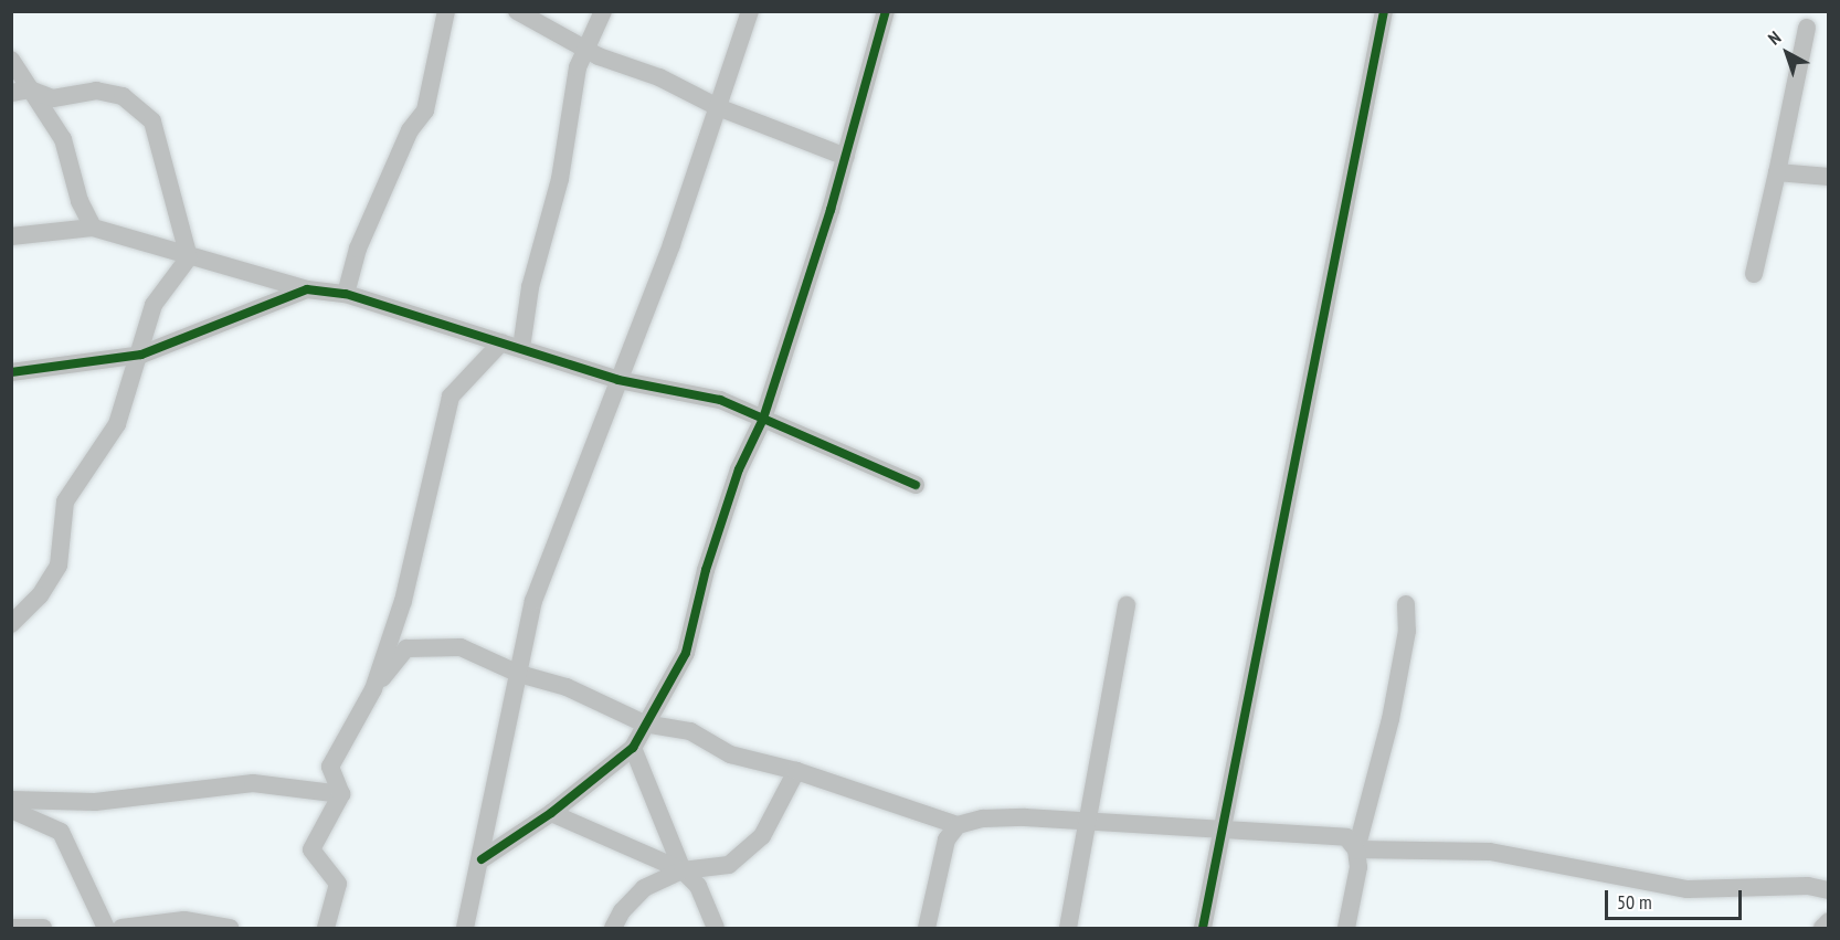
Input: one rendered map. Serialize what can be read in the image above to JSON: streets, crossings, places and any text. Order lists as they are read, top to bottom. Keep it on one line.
{"scale_bar":"50 m","north":"top left"}
